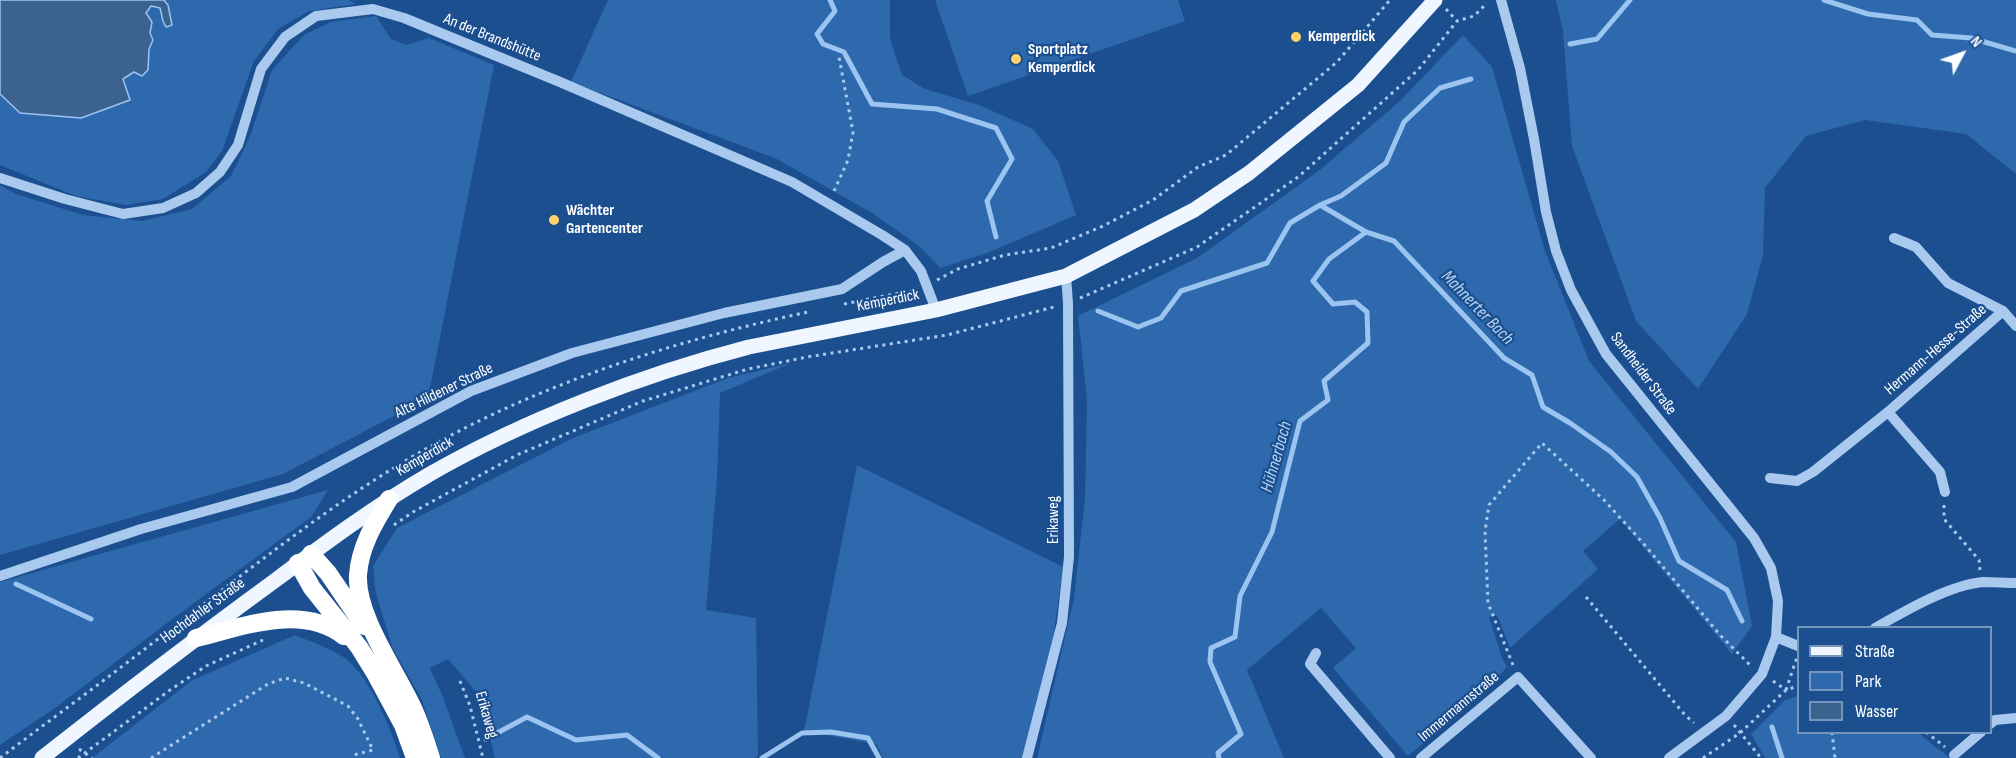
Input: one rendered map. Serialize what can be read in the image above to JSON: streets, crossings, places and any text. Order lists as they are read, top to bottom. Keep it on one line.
{"streets":{"main road":["Kemperdick","Hochdahler Straße"],"street":["An der Brandshütte","Hermann-Hesse-Straße","Sandheider Straße","Alte Hildener Straße","Erikaweg","Immermannstraße"]},"crossings":[["An der Brandshütte","Kemperdick"],["An der Brandshütte","Alte Hildener Straße"],["Kemperdick","Erikaweg"],["Kemperdick","Hochdahler Straße"]],"water":["Mahnerter Bach","Hühnerbach"],"places":["Kemperdick","Sportplatz Kemperdick","Wächter Gartencenter"],"legend":["Straße","Park","Wasser"],"north":"top right"}
